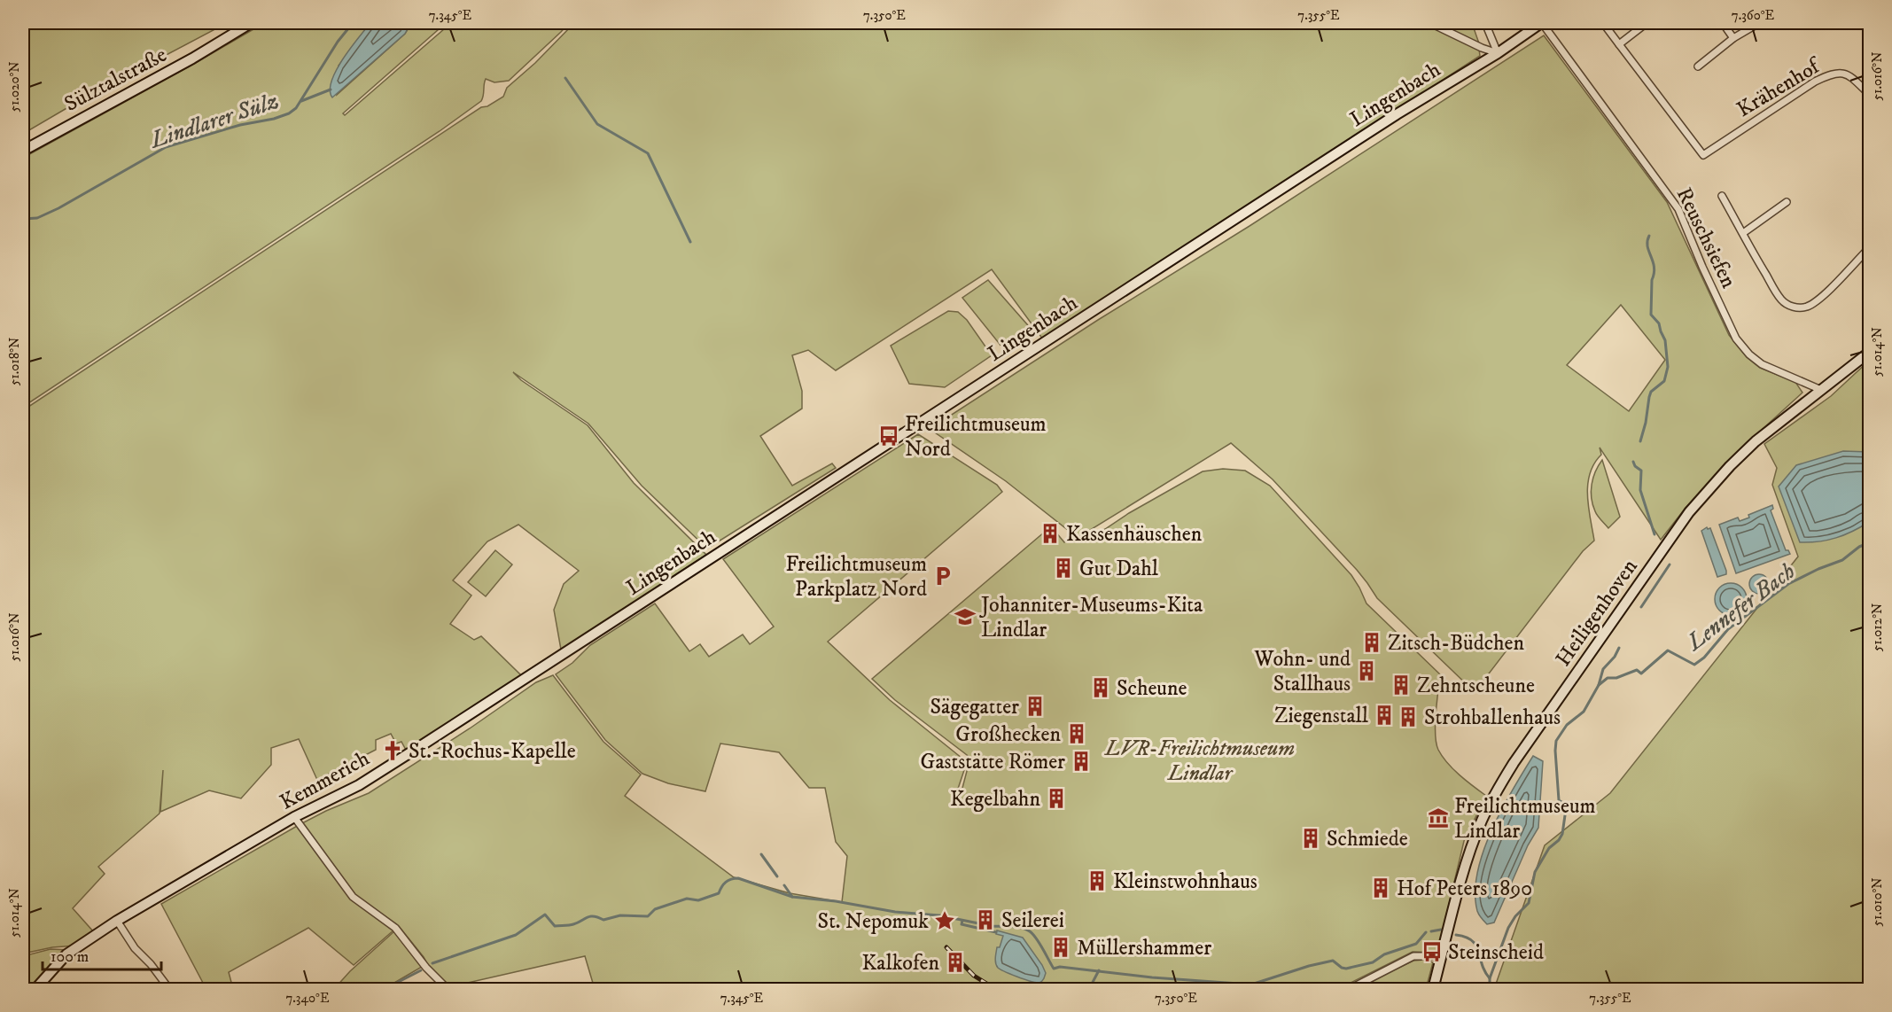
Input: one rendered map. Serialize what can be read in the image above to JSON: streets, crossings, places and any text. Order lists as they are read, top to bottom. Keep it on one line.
{"streets":{"street":["Sülztalstraße","Krähenhof","Lingenbach","Reuschsiefen","Heiligenhoven","Kemmerich"]},"crossings":[["Lingenbach","Reuschsiefen"],["Lingenbach","Kemmerich"],["Reuschsiefen","Heiligenhoven"]],"water":["Lindlarer Sülz","Lennefer Bach"],"parks":["LVR-Freilichtmuseum Lindlar"],"places":{"bus stop":["Freilichtmuseum Nord","Steinscheid"],"building":["Kassenhäuschen","Gut Dahl","Zitsch-Büdchen","Wohn- und Stallhaus","Zehntscheune","Scheune","Sägegatter","Ziegenstall","Strohballenhaus","Großhecken","Gaststätte Römer","Kegelbahn","Schmiede","Kleinstwohnhaus","Hof Peters 1890","Seilerei","Müllershammer","Kalkofen"],"parking":["Freilichtmuseum Parkplatz Nord"],"school or university":["Johanniter-Museums-Kita Lindlar"],"church":["St.-Rochus-Kapelle"],"museum":["Freilichtmuseum Lindlar"],"place":["St. Nepomuk"]},"scale_bar":"100 m","coordinates":["7.345°E","7.350°E","7.355°E","7.360°E","51.016°N","51.020°N","51.014°N","51.018°N","51.012°N","51.010°N","7.340°E"]}
